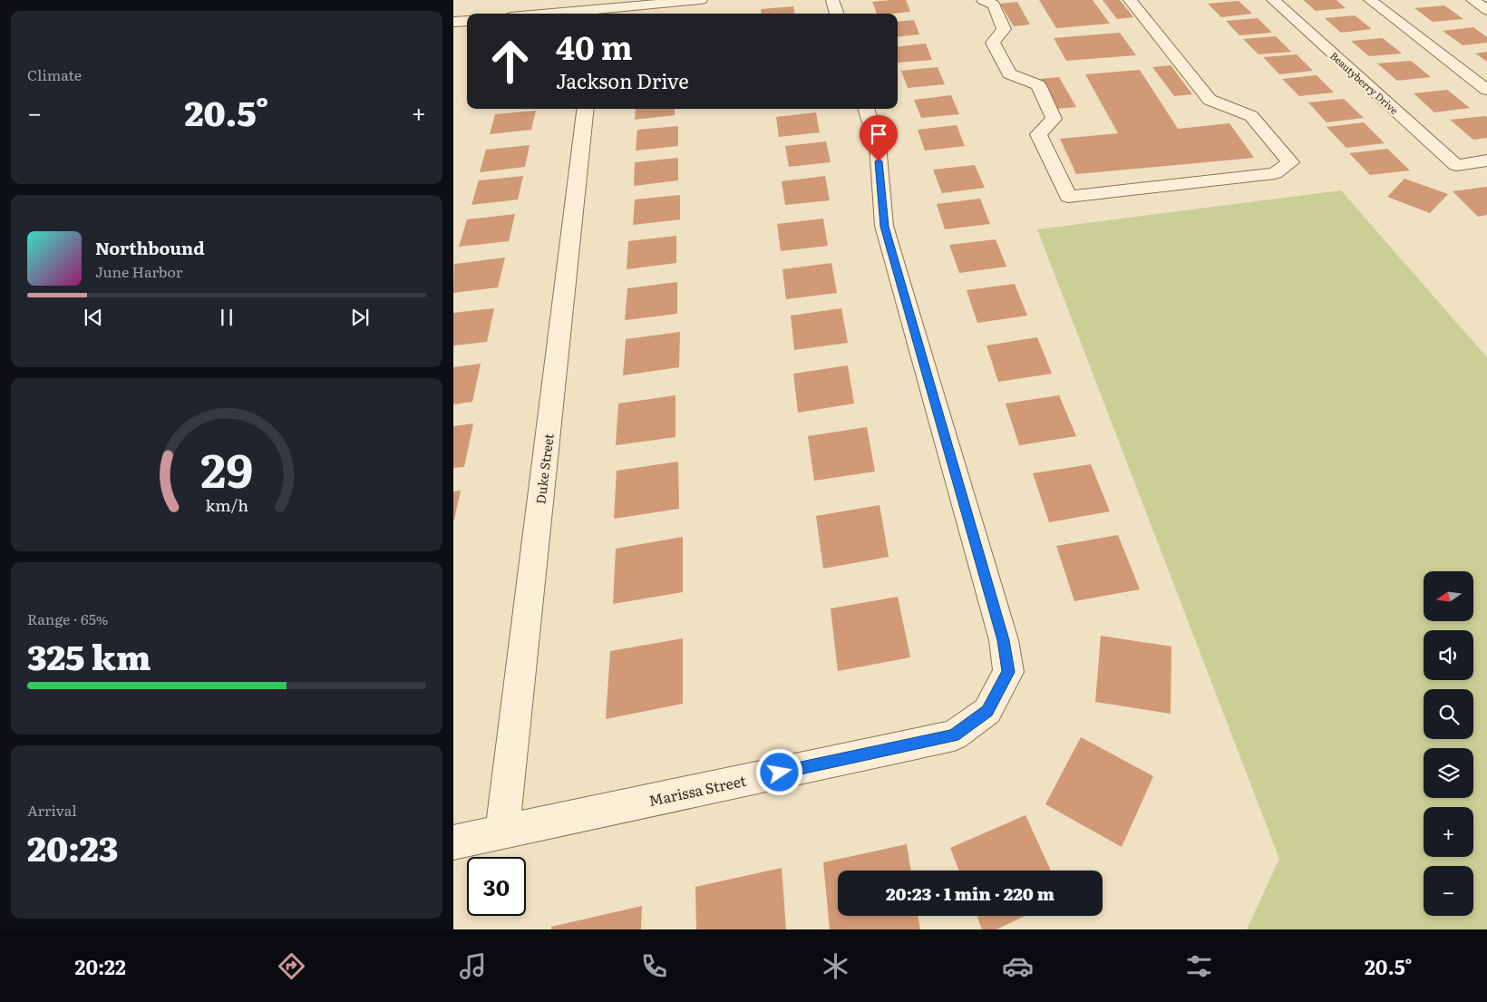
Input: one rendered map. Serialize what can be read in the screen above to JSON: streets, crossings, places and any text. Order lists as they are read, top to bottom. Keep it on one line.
{"streets":{"street":["Beautyberry Drive","Duke Street","Marissa Street"]},"crossings":[["Duke Street","Marissa Street"]],"north":"left","page":{"tile":["Climate",["Range · 65%","325 km"],["Arrival","20:23"]],"turn":["40 m","Jackson Drive"],"heat":["−","20.5°","+"],"song":["Northbound","June Harbor"],"map_buttons":["+","−"],"limit":"30","trip":"20:23 · 1 min · 220 m","tabs":["20:22","20.5°"],"gauge":["29","km/h"]}}
